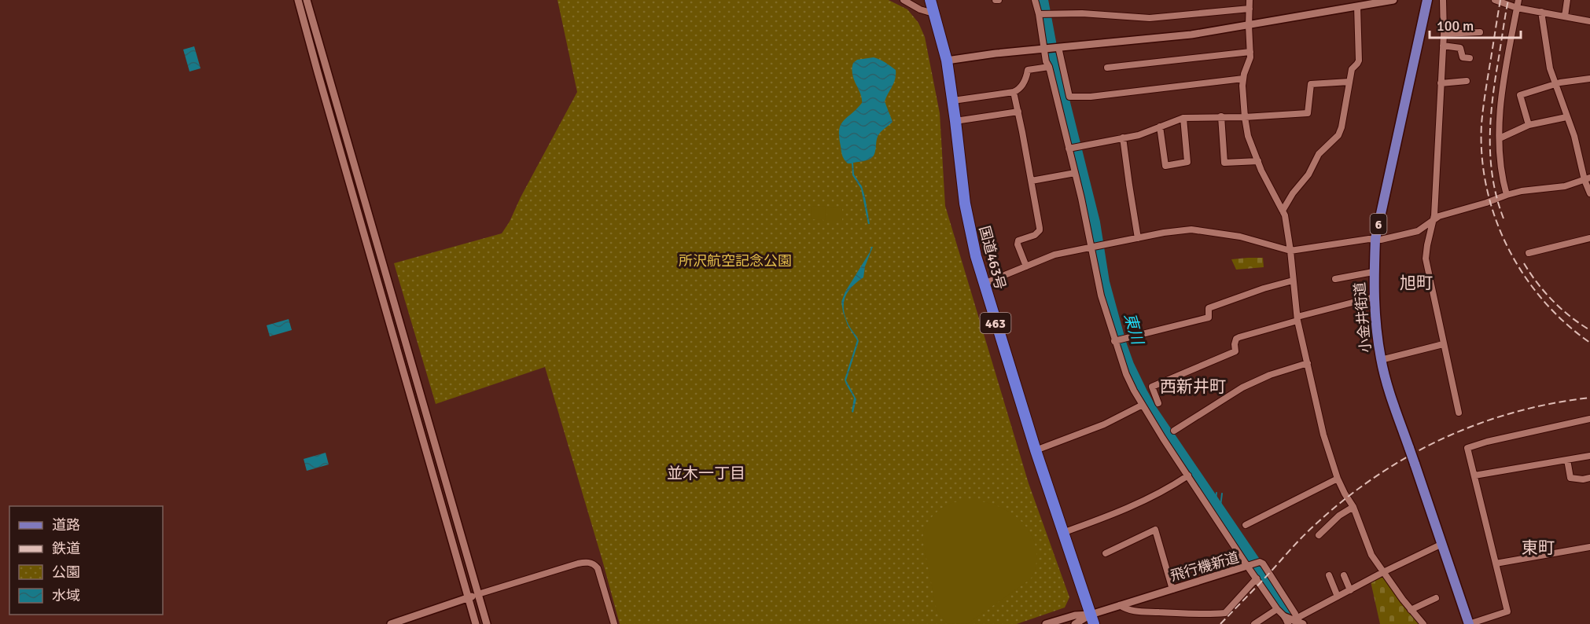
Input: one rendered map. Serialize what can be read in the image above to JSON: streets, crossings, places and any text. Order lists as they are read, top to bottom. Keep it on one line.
{"streets":{"highway":["国道463号","463"],"main road":["6","小金井街道"],"street":["飛行機新道"]},"crossings":[["国道463号","飛行機新道"]],"districts":["旭町","西新井町","並木一丁目","東町"],"water":["東川"],"parks":["所沢航空記念公園"],"legend":["道路","鉄道","公園","水域"],"scale_bar":"100 m"}
